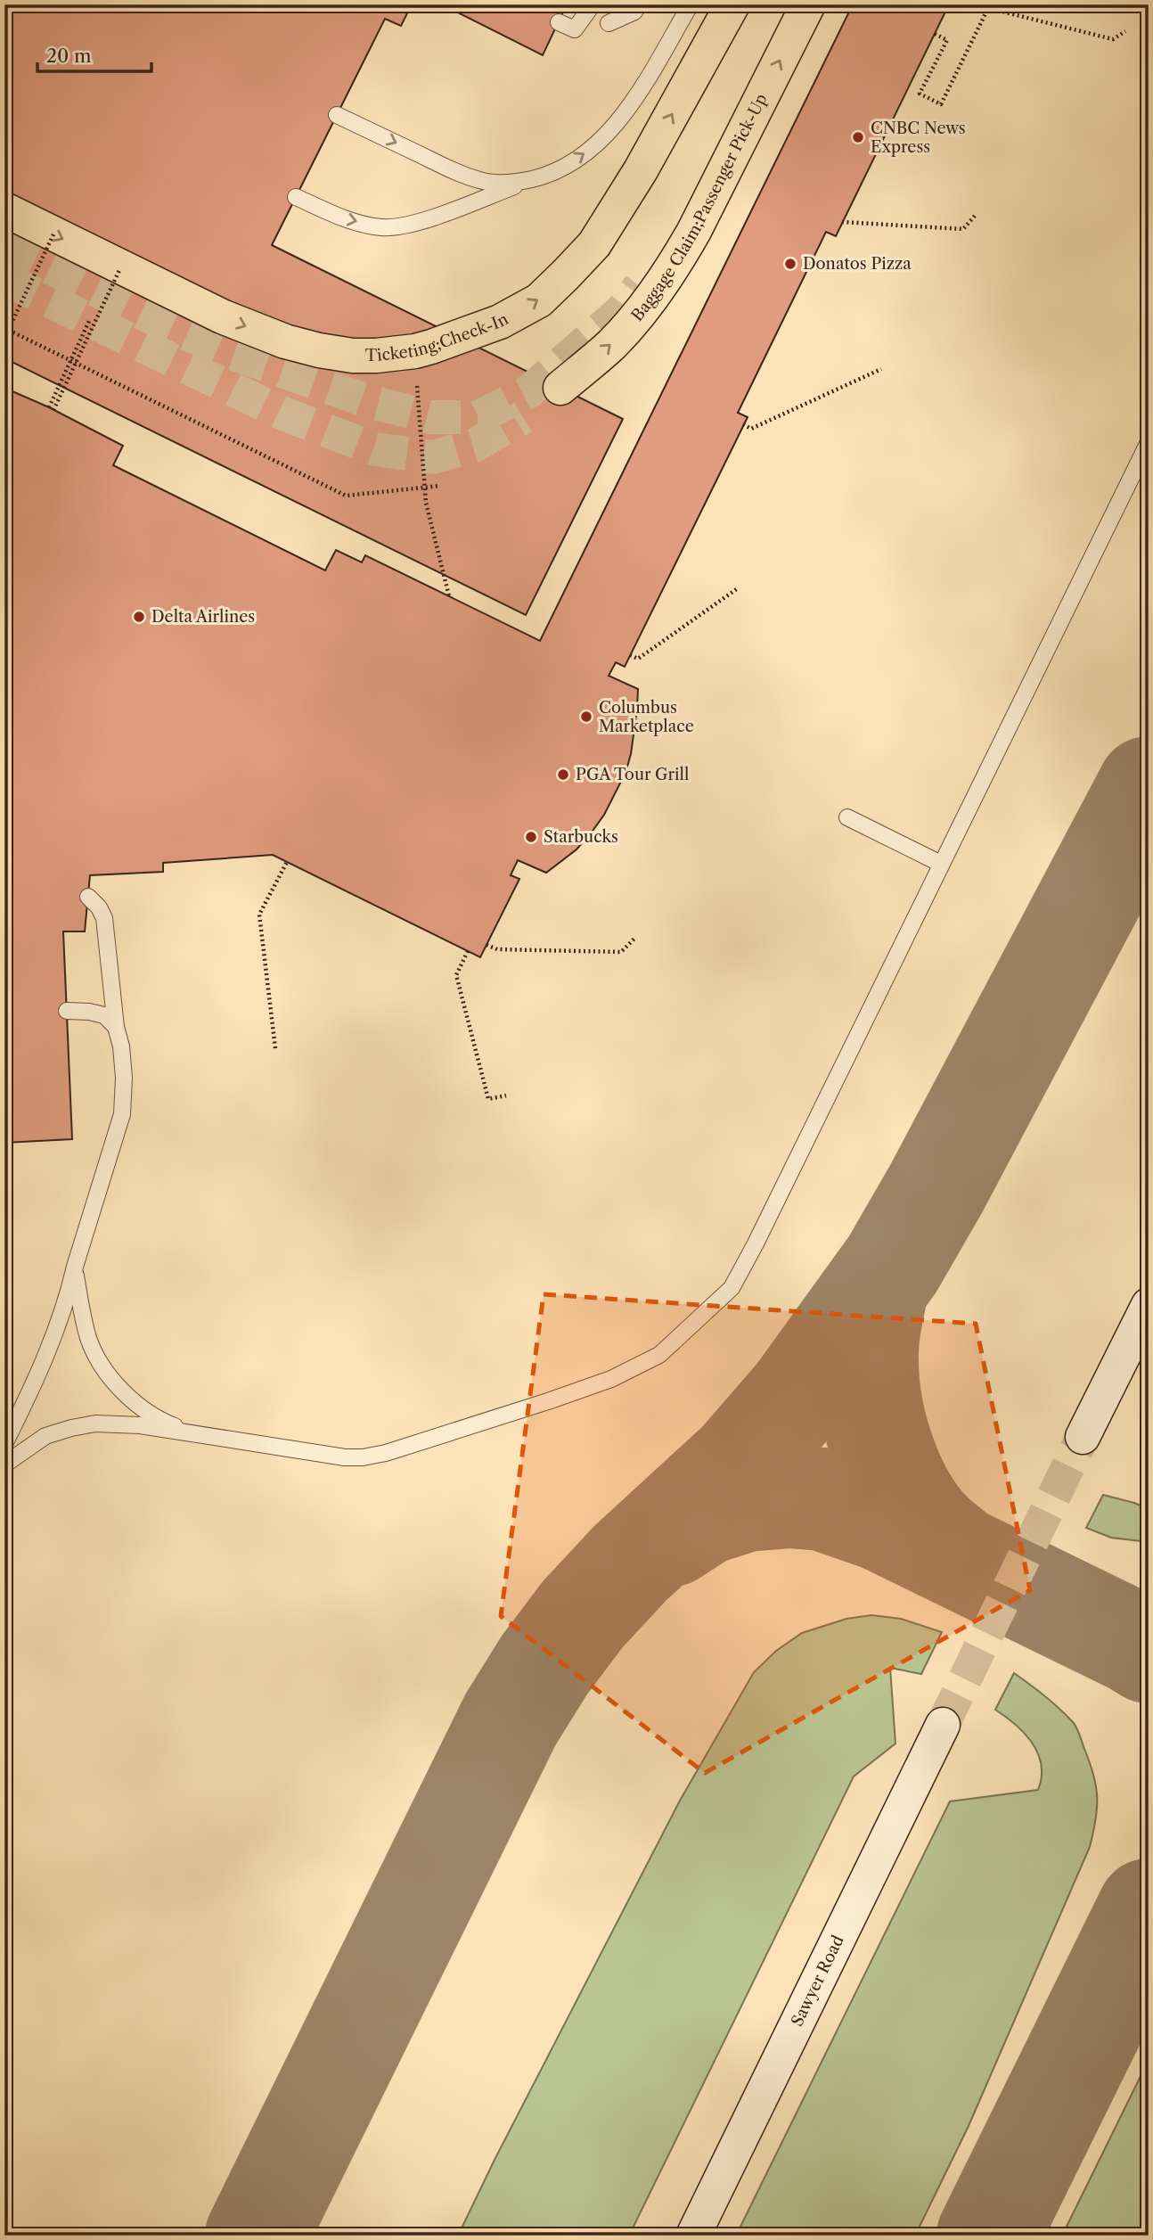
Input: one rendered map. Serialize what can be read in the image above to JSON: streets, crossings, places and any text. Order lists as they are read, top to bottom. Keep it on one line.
{"streets":{"main road":["Baggage Claim;Passenger Pick-Up","Ticketing;Check-In"],"street":["Sawyer Road"]},"one_way":["Baggage Claim;Passenger Pick-Up","Ticketing;Check-In"],"places":["CNBC News Express","Donatos Pizza","Delta Airlines","Columbus Marketplace","PGA Tour Grill","Starbucks"],"scale_bar":"20 m"}
